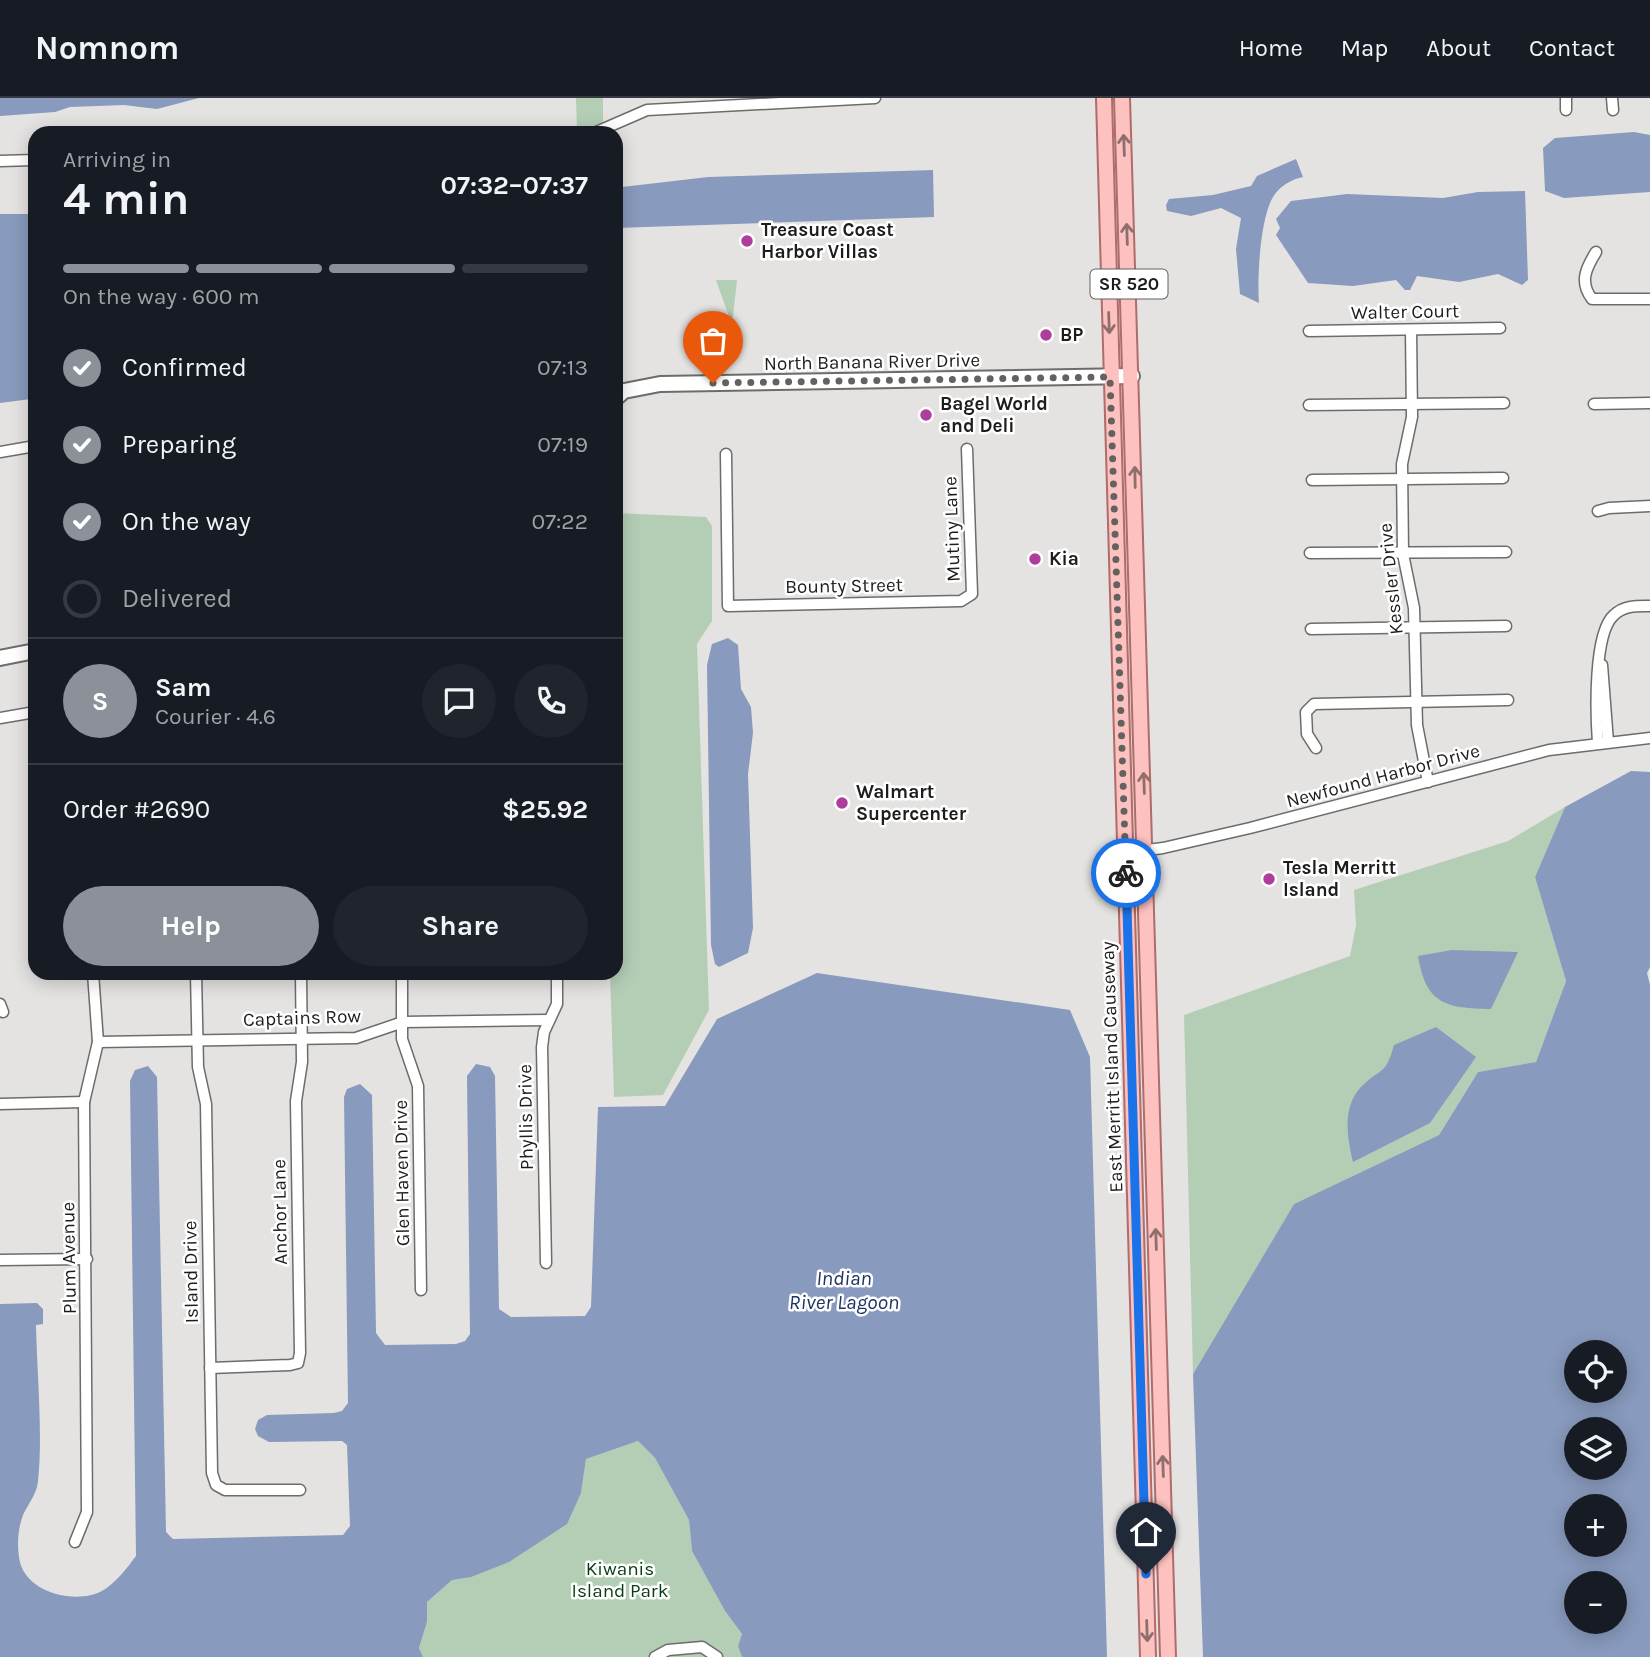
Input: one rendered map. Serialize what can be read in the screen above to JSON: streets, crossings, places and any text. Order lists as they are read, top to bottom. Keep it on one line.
{"streets":{"main road":["SR 520","East Merritt Island Causeway"],"street":["Walter Court","North Banana River Drive","Mutiny Lane","Kessler Drive","Bounty Street","Newfound Harbor Drive","Captains Row","Phyllis Drive","Glen Haven Drive","Anchor Lane","Plum Avenue","Island Drive"]},"crossings":[["Walter Court","Kessler Drive"],["North Banana River Drive","East Merritt Island Causeway"],["Mutiny Lane","Bounty Street"],["Kessler Drive","Newfound Harbor Drive"],["Newfound Harbor Drive","East Merritt Island Causeway"],["Captains Row","Phyllis Drive"],["Captains Row","Glen Haven Drive"],["Captains Row","Anchor Lane"],["Captains Row","Plum Avenue"],["Captains Row","Island Drive"],["Anchor Lane","Island Drive"]],"water":["Indian River Lagoon"],"parks":["Kiwanis Island Park"],"places":["Treasure Coast Harbor Villas","BP","Bagel World and Deli","Kia","Walmart Supercenter","Tesla Merritt Island"],"page":{"header":"Nomnom","nav":["Home","Map","About","Contact"],"heading":["4 min","Arriving in","07:32–07:37"],"panel":["Sam","Courier · 4.6","Order #2690","$25.92"],"bar":"On the way · 600 m","list":[["Confirmed","07:13"],["Preparing","07:19"],["On the way","07:22"],"Delivered"],"round":"S","buttons":["Help","Share"],"map_buttons":["+","−"]}}
